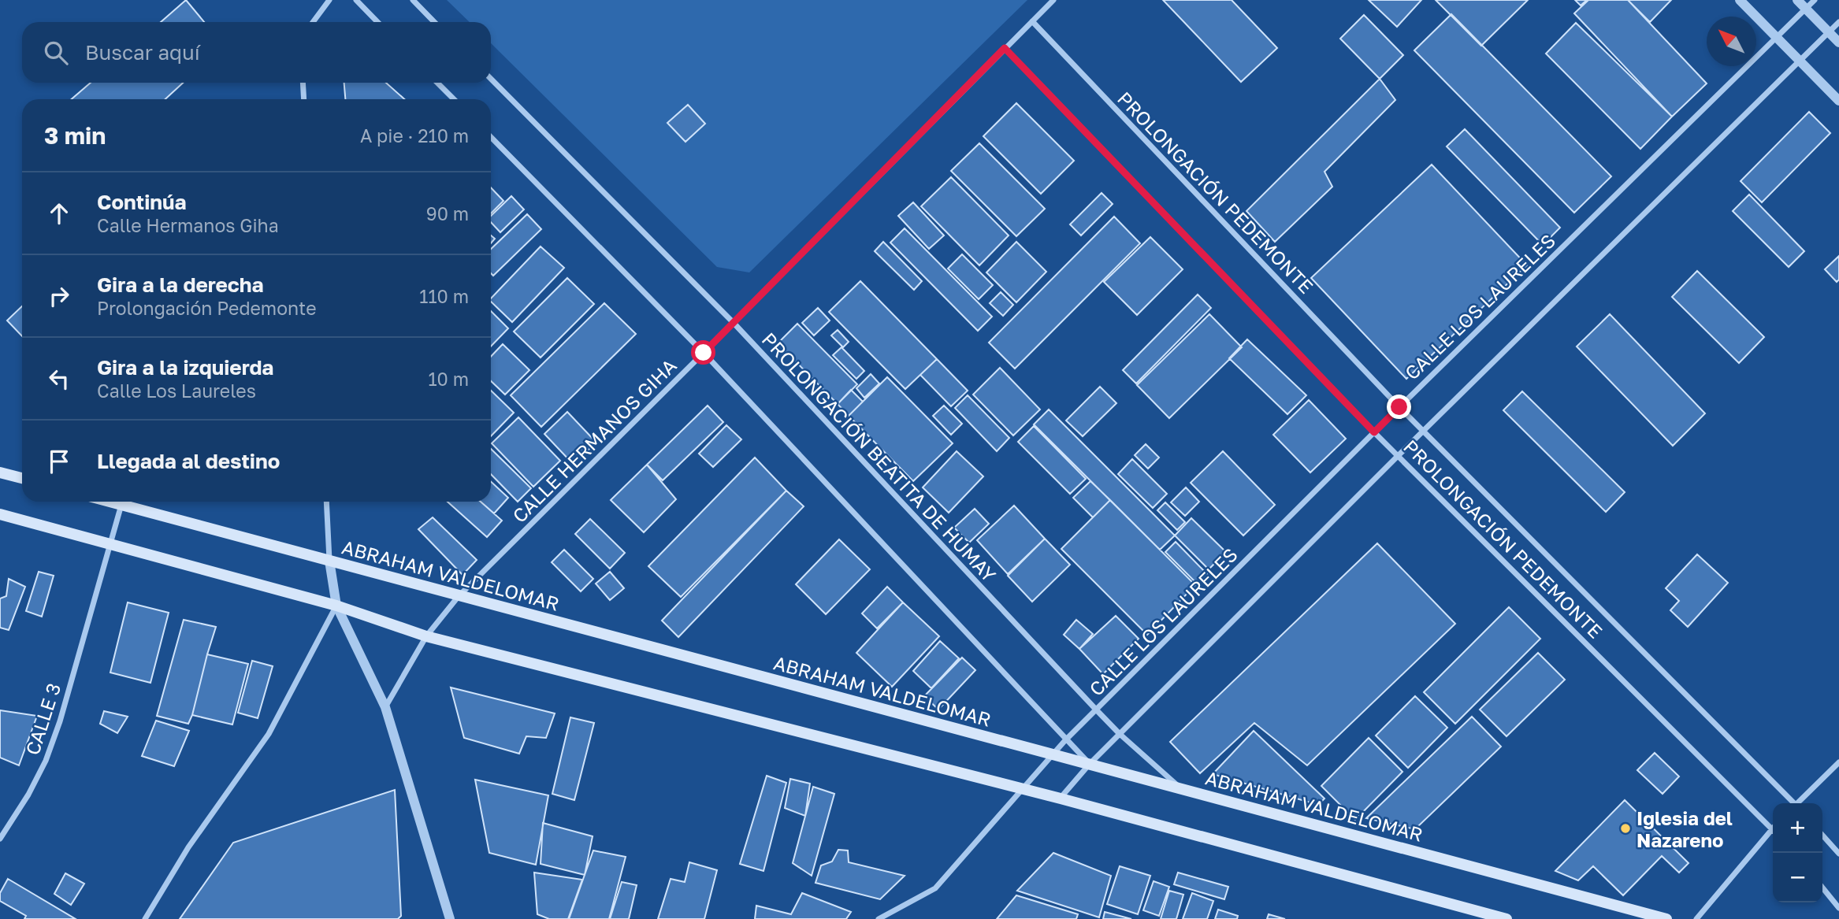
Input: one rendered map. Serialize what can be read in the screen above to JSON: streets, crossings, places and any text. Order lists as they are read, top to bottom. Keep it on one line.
{"streets":{"main road":["ABRAHAM VALDELOMAR"],"street":["PROLONGACIÓN PEDEMONTE","CALLE LOS LAURELES","CALLE HERMANOS GIHA","PROLONGACIÓN BEATITA DE HUMAY","CALLE 3"]},"crossings":[["PROLONGACIÓN PEDEMONTE","CALLE LOS LAURELES"],["PROLONGACIÓN PEDEMONTE","CALLE HERMANOS GIHA"],["CALLE LOS LAURELES","PROLONGACIÓN BEATITA DE HUMAY"],["CALLE LOS LAURELES","ABRAHAM VALDELOMAR"],["CALLE HERMANOS GIHA","PROLONGACIÓN BEATITA DE HUMAY"],["CALLE HERMANOS GIHA","ABRAHAM VALDELOMAR"],["PROLONGACIÓN BEATITA DE HUMAY","ABRAHAM VALDELOMAR"],["ABRAHAM VALDELOMAR","CALLE 3"]],"places":["Iglesia del Nazareno"],"north":"top left","page":{"search":"Buscar aquí","heading":["3 min","A pie · 210 m"],"list":[["Continúa","Calle Hermanos Giha","90 m"],["Gira a la derecha","Prolongación Pedemonte","110 m"],["Gira a la izquierda","Calle Los Laureles","10 m"],"Llegada al destino"],"map_buttons":["+","−"]}}
